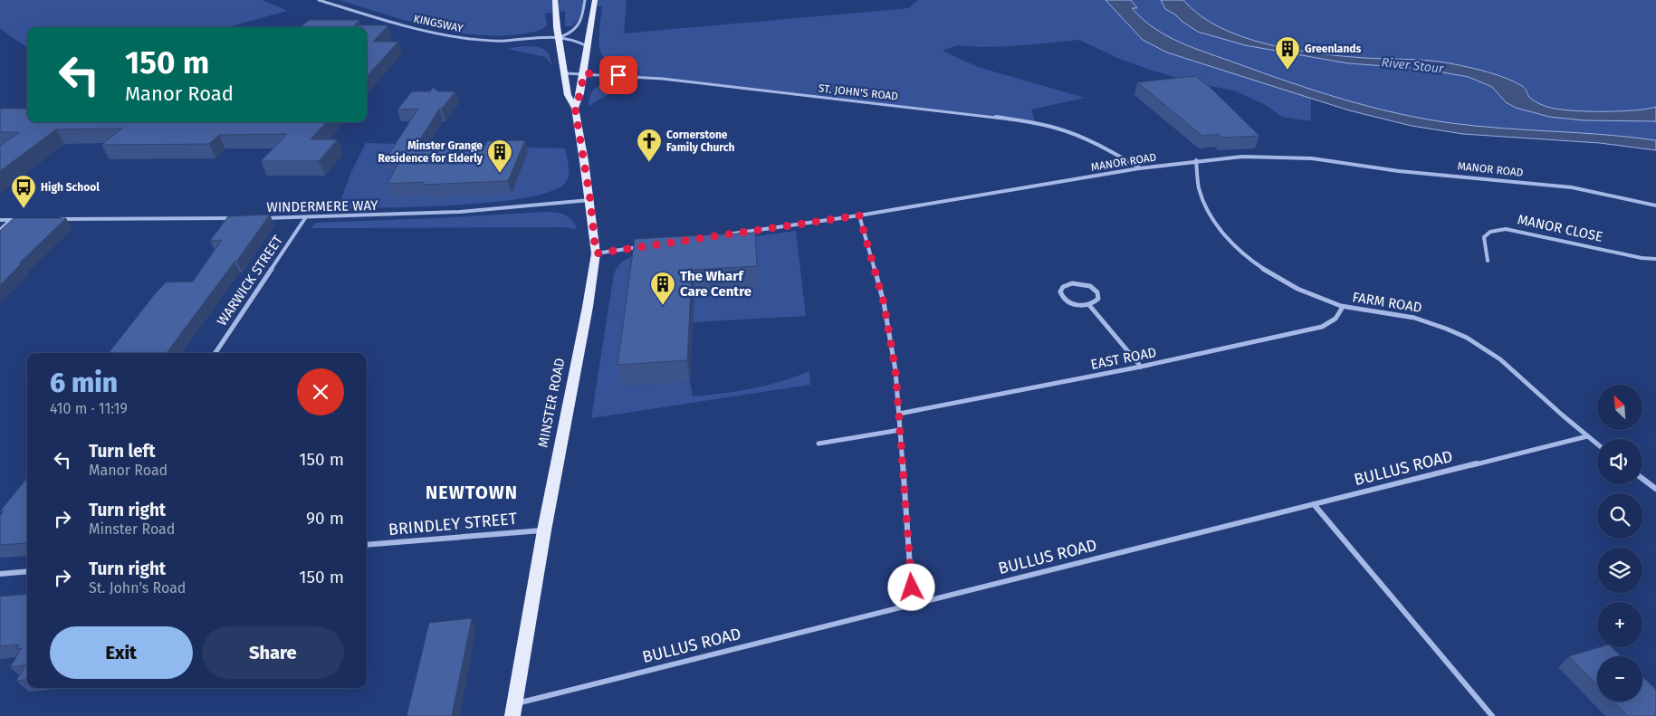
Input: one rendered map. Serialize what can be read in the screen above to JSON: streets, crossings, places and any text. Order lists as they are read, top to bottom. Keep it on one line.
{"streets":{"main road":["MINSTER ROAD"],"street":["KINGSWAY","ST. JOHN'S ROAD","MANOR ROAD","WINDERMERE WAY","MANOR CLOSE","WARWICK STREET","FARM ROAD","EAST ROAD","BULLUS ROAD","BRINDLEY STREET"]},"crossings":[["KINGSWAY","MINSTER ROAD"],["ST. JOHN'S ROAD","MANOR ROAD"],["ST. JOHN'S ROAD","MINSTER ROAD"],["MANOR ROAD","FARM ROAD"],["WINDERMERE WAY","WARWICK STREET"],["WINDERMERE WAY","MINSTER ROAD"],["FARM ROAD","EAST ROAD"],["FARM ROAD","BULLUS ROAD"],["MINSTER ROAD","BULLUS ROAD"],["MINSTER ROAD","BRINDLEY STREET"]],"districts":["NEWTOWN"],"water":["River Stour"],"places":{"building":["Greenlands","Minster Grange Residence for Elderly","The Wharf Care Centre"],"church":["Cornerstone Family Church"],"bus stop":["High School"]},"north":"top left","page":{"turn":["150 m","Manor Road"],"heading":["6 min","410 m · 11:19"],"map_buttons":["+","−"],"list":[{"name":"Turn left","note":"Manor Road","value":"150 m"},{"name":"Turn right","note":"Minster Road","value":"90 m"},{"name":"Turn right","note":"St. John's Road","value":"150 m"}],"buttons":["Exit","Share"]}}
